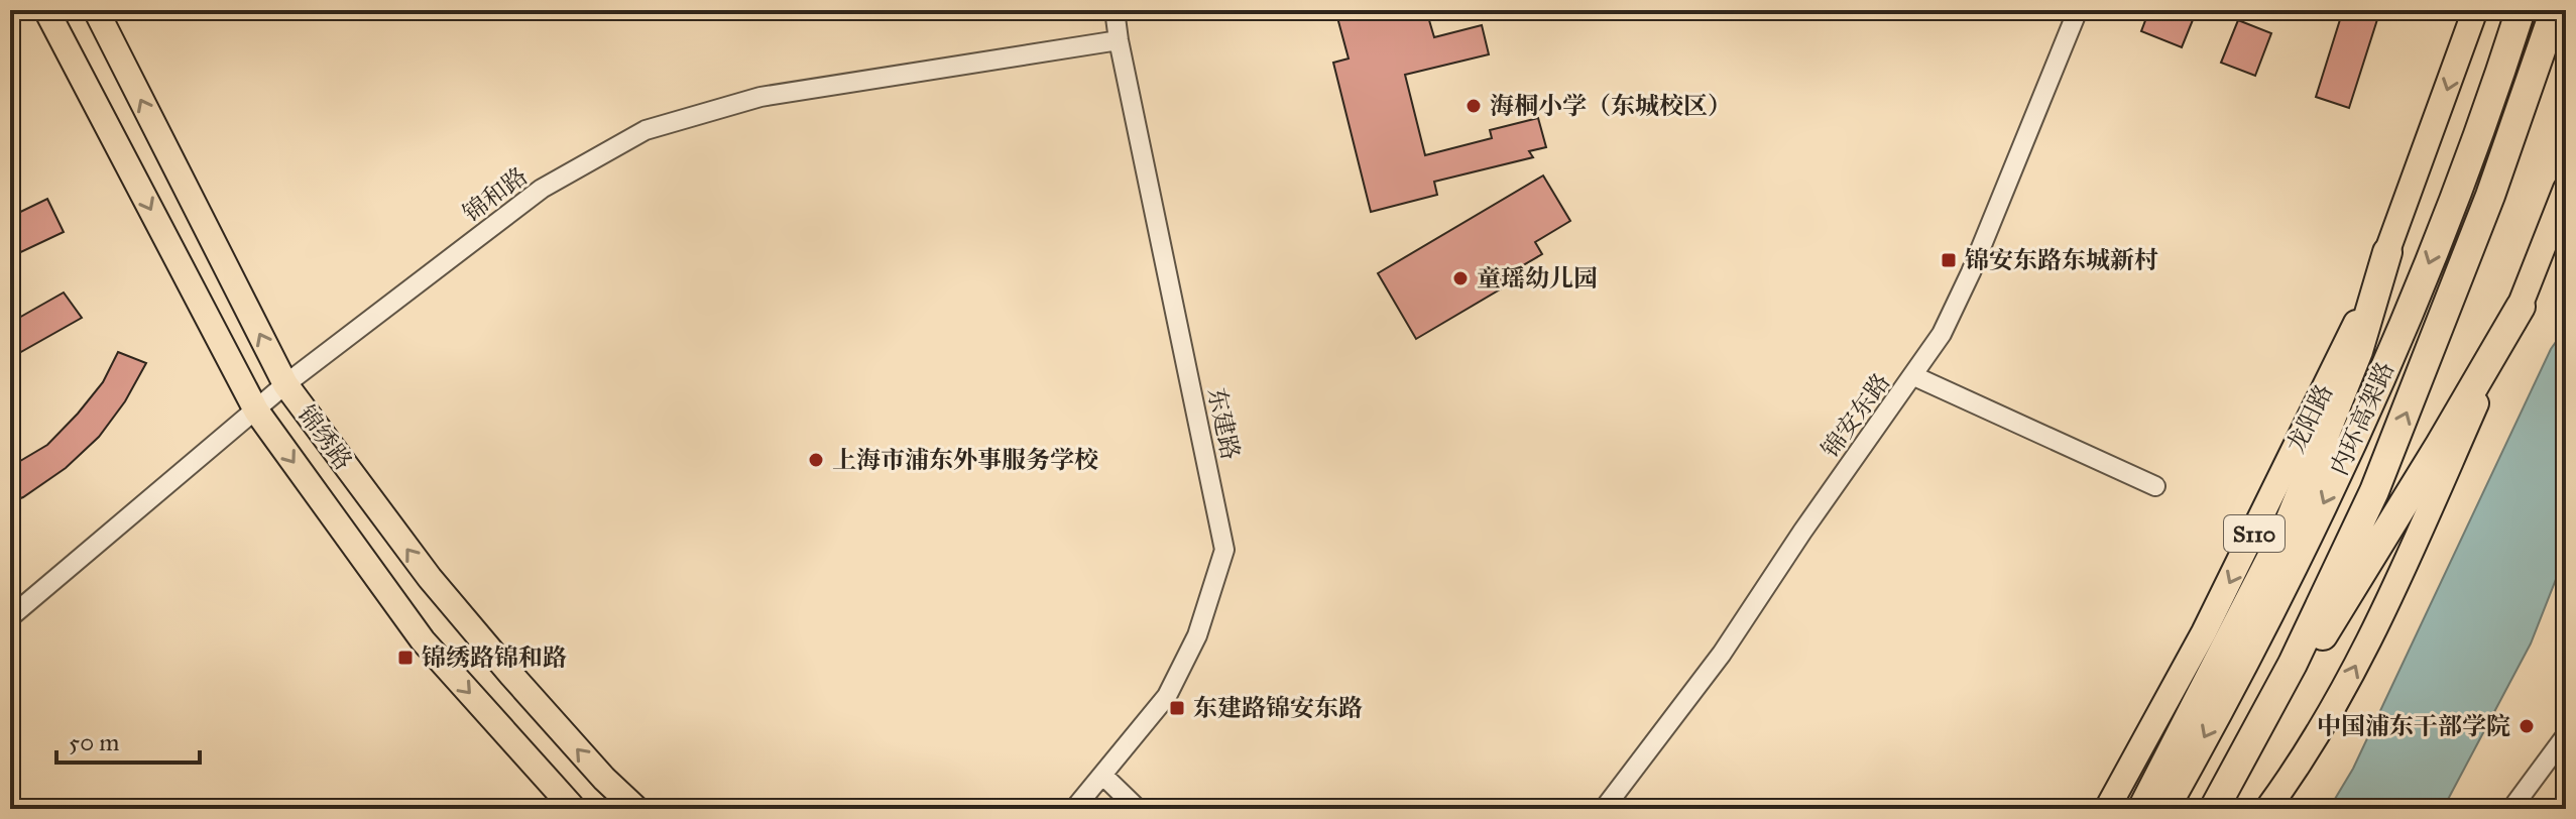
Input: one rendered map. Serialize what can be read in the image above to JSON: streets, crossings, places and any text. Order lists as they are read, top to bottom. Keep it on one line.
{"streets":{"highway":["内环高架路"],"main road":["龙阳路","锦绣路","S110"],"street":["锦和路","锦安东路","东建路"]},"crossings":[["锦和路","东建路"],["锦和路","锦绣路"]],"places":{"other":["海桐小学（东城校区）","童瑶幼儿园","上海市浦东外事服务学校","中国浦东干部学院"],"transit":["锦安东路东城新村","锦绣路锦和路","东建路锦安东路"]},"scale_bar":"50 m"}
